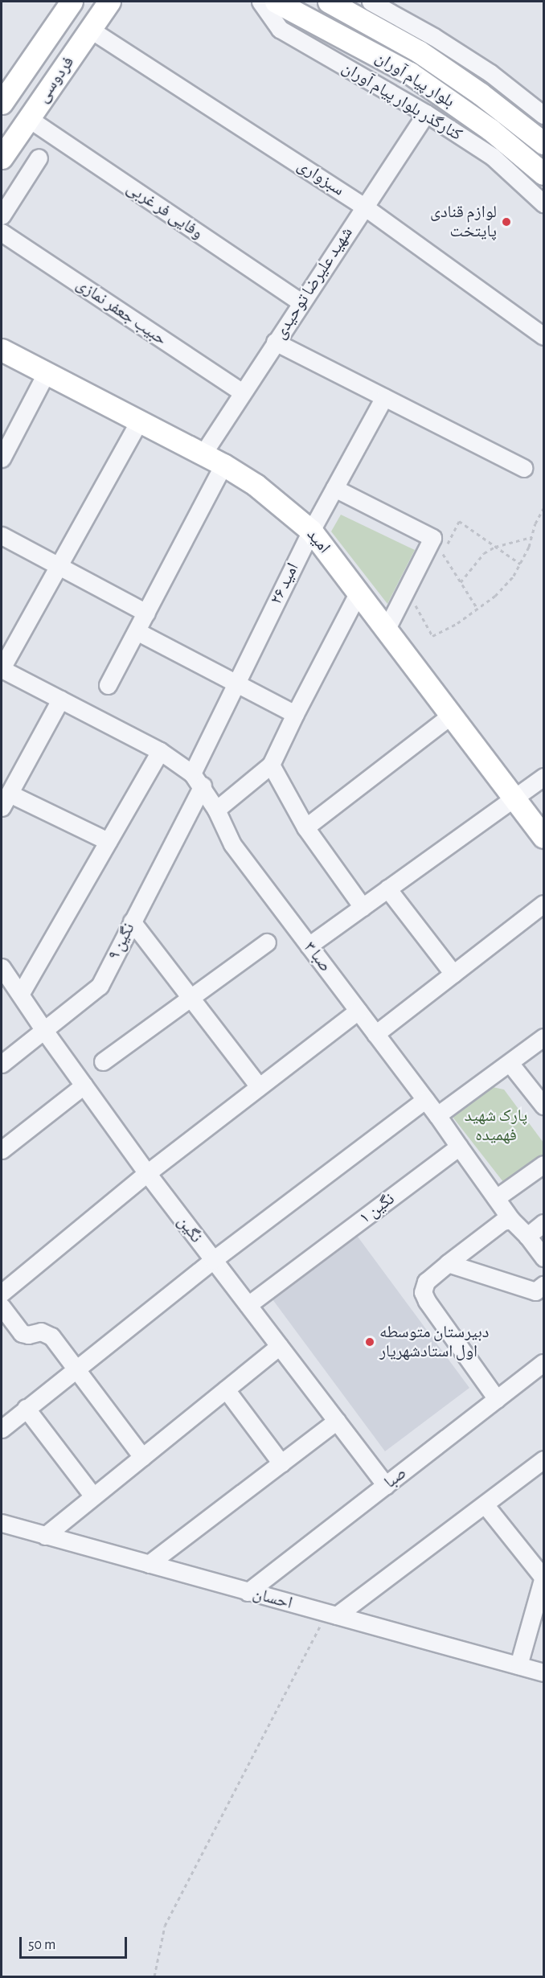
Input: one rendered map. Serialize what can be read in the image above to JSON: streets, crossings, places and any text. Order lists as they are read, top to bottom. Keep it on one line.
{"streets":{"main road":["فردوسی","بلوار پیام آوران","امید"],"street":["کنارگذر بلوار پیام آوران","سبزواری","وفایی فر غربی","شهید علیرضا توحیدی","حبیب جعفر نمازی","امید ۲۶","نگین ۹","صبا ۳","نگین ۱","نگین","صبا","احسان"]},"crossings":[["فردوسی","سبزواری"],["فردوسی","وفایی فر غربی"],["کنارگذر بلوار پیام آوران","شهید علیرضا توحیدی"],["سبزواری","شهید علیرضا توحیدی"],["وفایی فر غربی","شهید علیرضا توحیدی"],["شهید علیرضا توحیدی","حبیب جعفر نمازی"],["شهید علیرضا توحیدی","امید"],["امید","امید ۲۶"],["امید ۲۶","نگین ۹"],["امید ۲۶","صبا ۳"],["نگین ۹","صبا ۳"],["نگین ۹","نگین"],["نگین ۱","نگین"],["نگین","صبا"],["صبا","احسان"]],"parks":["پارک شهید فهمیده"],"places":["لوازم قنادی پایتخت","دبیرستان متوسطه اول استادشهریار"],"scale_bar":"50 m"}
